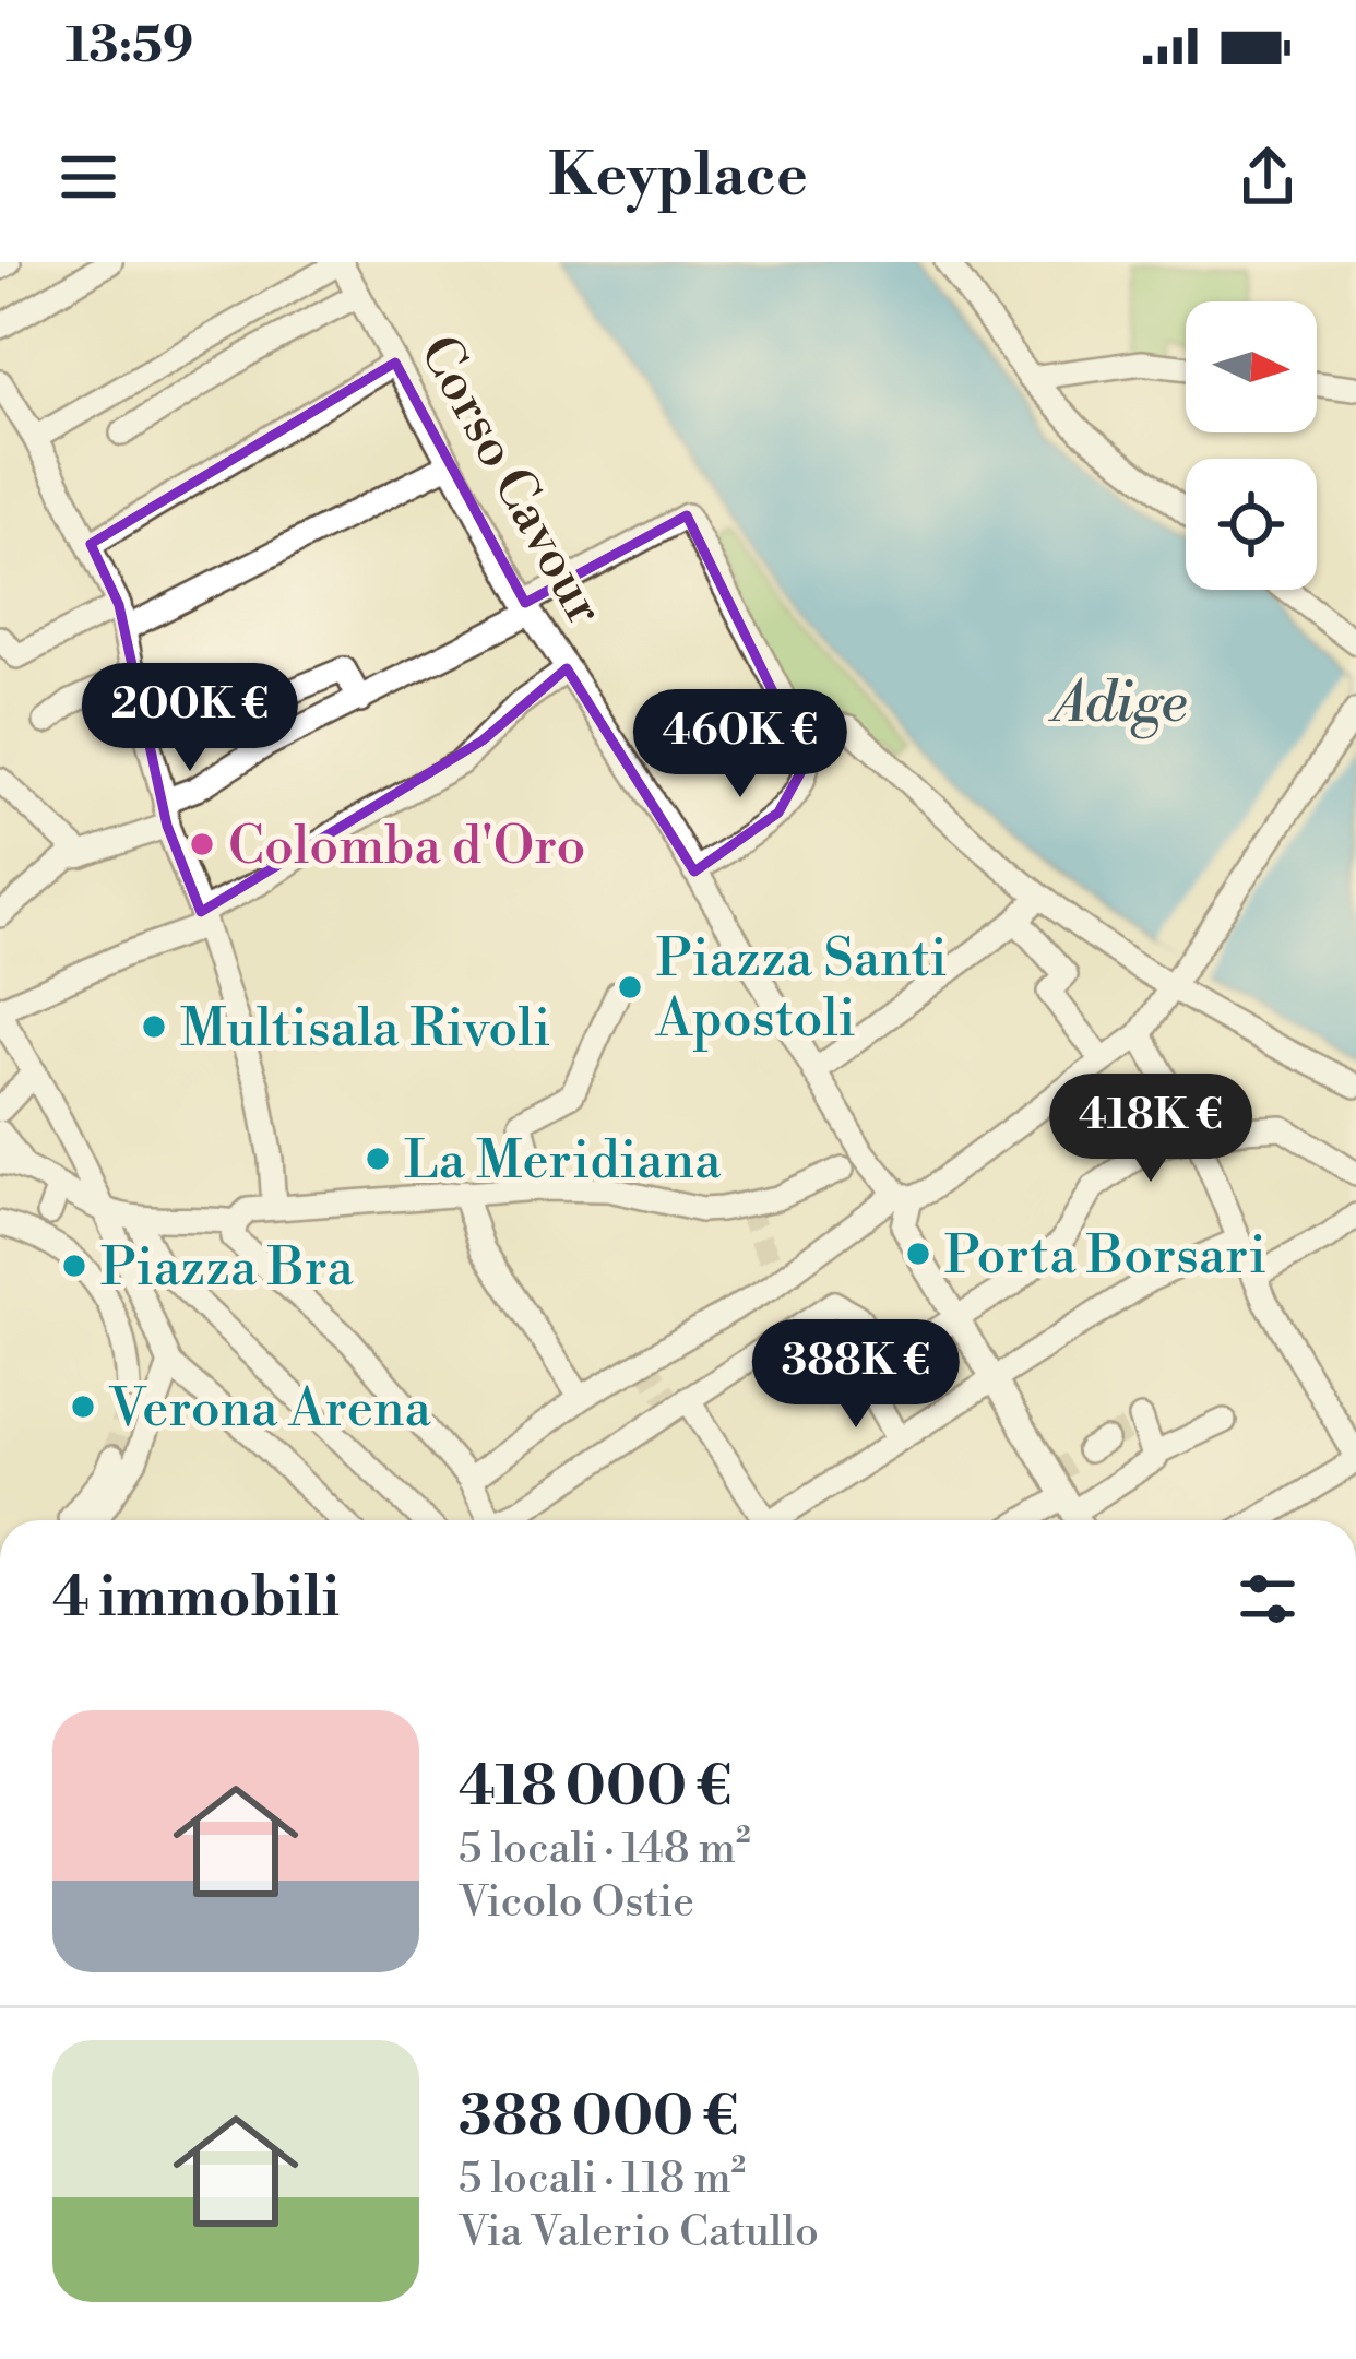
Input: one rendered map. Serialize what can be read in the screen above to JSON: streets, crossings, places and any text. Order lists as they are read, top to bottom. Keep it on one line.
{"streets":{"street":["Corso Cavour"]},"water":["Adige"],"places":["Colomba d'Oro","Piazza Santi Apostoli","Multisala Rivoli","La Meridiana","Porta Borsari","Piazza Bra","Verona Arena"],"north":"right","page":{"status":"13:59","header":"Keyplace","price":["200K €","460K €","418K €","388K €"],"heading":"4 immobili","list":[{"name":"418 000 €","note":"5 locali · 148 m² · Vicolo Ostie"},{"name":"388 000 €","note":"5 locali · 118 m² · Via Valerio Catullo"}]}}
